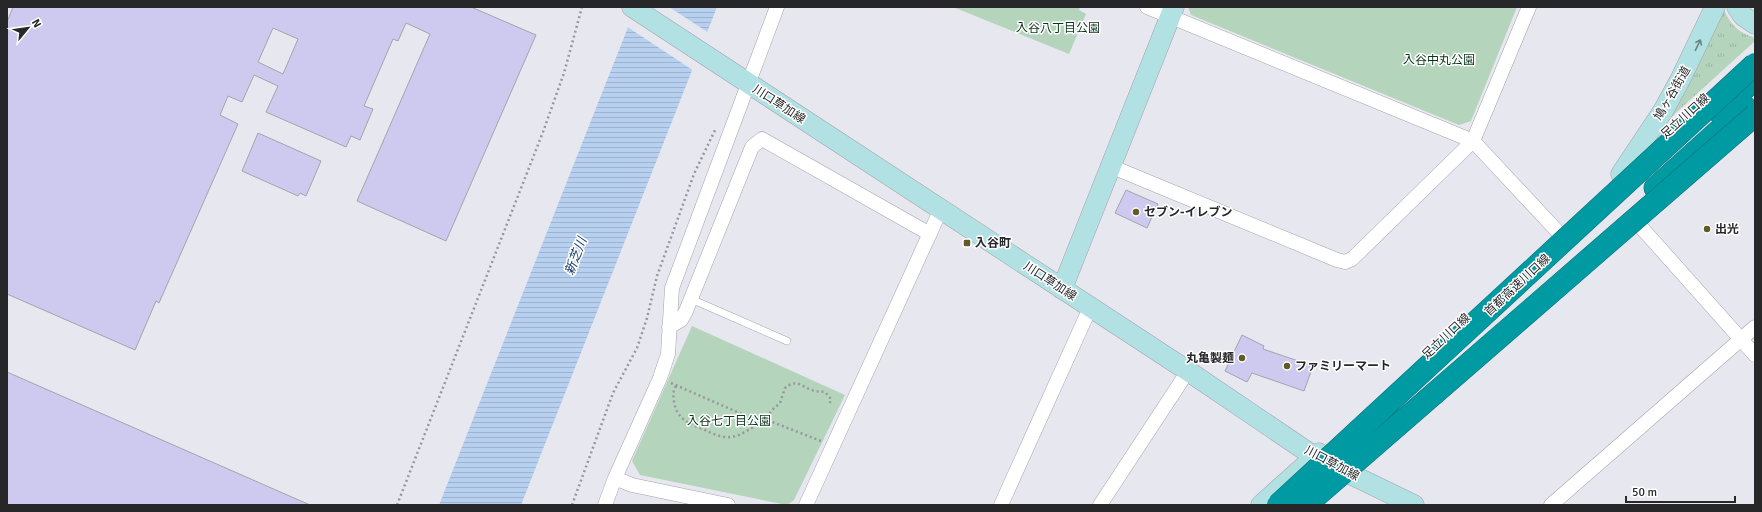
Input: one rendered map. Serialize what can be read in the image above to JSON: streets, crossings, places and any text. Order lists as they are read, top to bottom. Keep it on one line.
{"streets":{"highway":["首都高速川口線"],"main road":["鳩ヶ谷街道","川口草加線","足立川口線"]},"crossings":[["鳩ヶ谷街道","足立川口線"],["川口草加線","足立川口線"]],"water":["新芝川"],"parks":["入谷八丁目公園","入谷中丸公園","入谷七丁目公園"],"places":{"other":["セブン-イレブン","出光","丸亀製麺","ファミリーマート"],"transit":["入谷町"]},"scale_bar":"50 m","north":"top right"}
